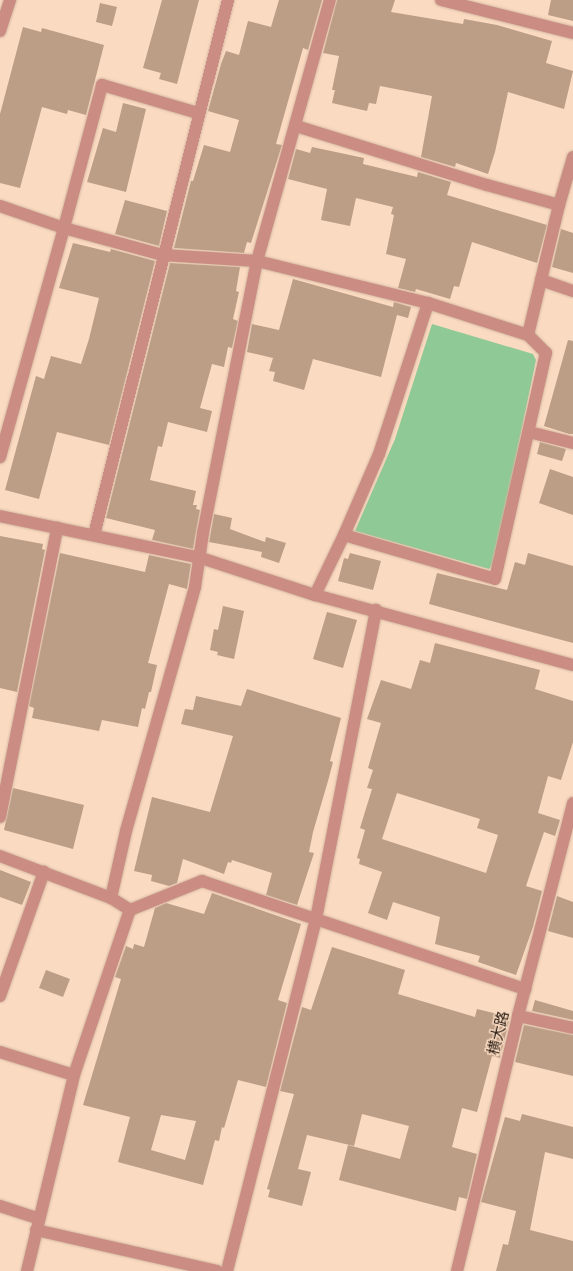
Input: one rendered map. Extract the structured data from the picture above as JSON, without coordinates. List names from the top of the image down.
{
  "streets": {
    "street": ["横大路"]
  }
}
